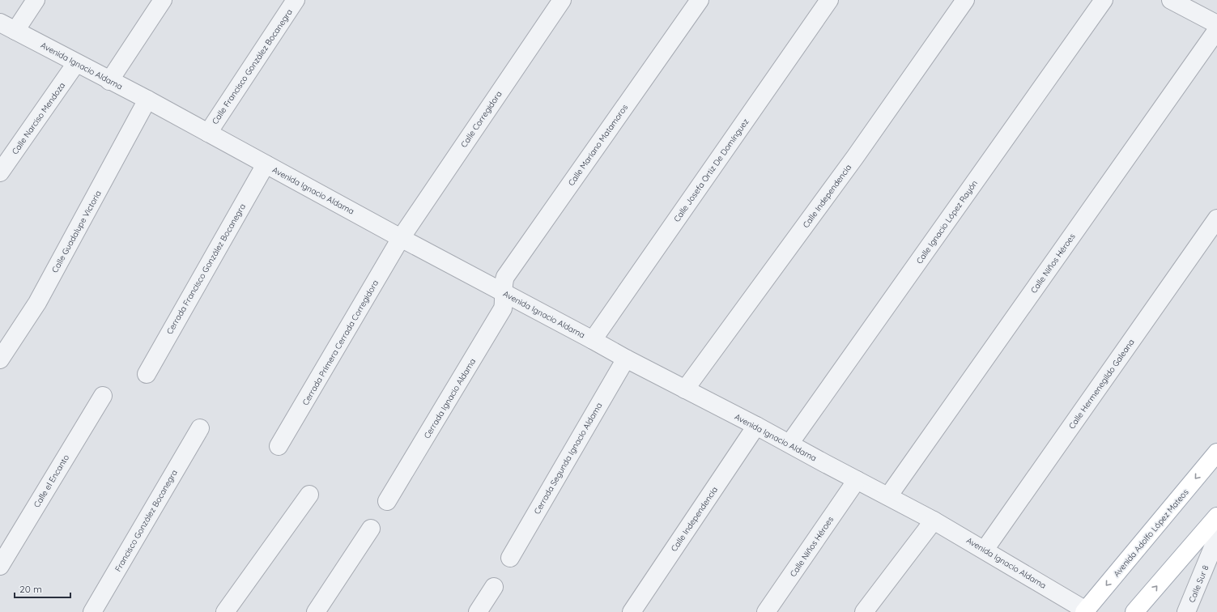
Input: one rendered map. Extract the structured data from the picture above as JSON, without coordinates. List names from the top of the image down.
{
  "streets": {
    "main road": ["Avenida Adolfo López Mateos"],
    "street": [
      "Avenida Ignacio Aldama",
      "Calle Francisco González Bocanegra",
      "Calle Narciso Mendoza",
      "Calle Corregidora",
      "Calle Mariano Matamoros",
      "Calle Josefa Ortiz De Domínguez",
      "Calle Independencia",
      "Calle Ignacio López Rayón",
      "Calle Guadalupe Victoria",
      "Calle Niños Héroes",
      "Cerrada Francisco González Bocanegra",
      "Cerrada Primera Cerrada Corregidora",
      "Calle Hermenegildo Galeana",
      "Cerrada Ignacio Aldama",
      "Cerrada Segunda Ignacio Aldama",
      "Calle el Encanto",
      "Francisco González Bocanegra",
      "Calle Sur 8"
    ]
  },
  "crossings": [
    ["Avenida Ignacio Aldama", "Calle Francisco González Bocanegra"],
    ["Avenida Ignacio Aldama", "Calle Narciso Mendoza"],
    ["Avenida Ignacio Aldama", "Calle Corregidora"],
    ["Avenida Ignacio Aldama", "Calle Mariano Matamoros"],
    ["Avenida Ignacio Aldama", "Calle Josefa Ortiz De Domínguez"],
    ["Avenida Ignacio Aldama", "Calle Independencia"],
    ["Avenida Ignacio Aldama", "Calle Ignacio López Rayón"],
    ["Avenida Ignacio Aldama", "Calle Guadalupe Victoria"],
    ["Avenida Ignacio Aldama", "Calle Niños Héroes"],
    ["Avenida Ignacio Aldama", "Cerrada Francisco González Bocanegra"],
    ["Avenida Ignacio Aldama", "Cerrada Primera Cerrada Corregidora"],
    ["Avenida Ignacio Aldama", "Calle Hermenegildo Galeana"],
    ["Avenida Ignacio Aldama", "Cerrada Ignacio Aldama"],
    ["Avenida Ignacio Aldama", "Cerrada Segunda Ignacio Aldama"],
    ["Avenida Ignacio Aldama", "Avenida Adolfo López Mateos"],
    ["Calle Corregidora", "Cerrada Primera Cerrada Corregidora"],
    ["Calle Mariano Matamoros", "Cerrada Ignacio Aldama"]
  ],
  "scale_bar": "20 m"
}
